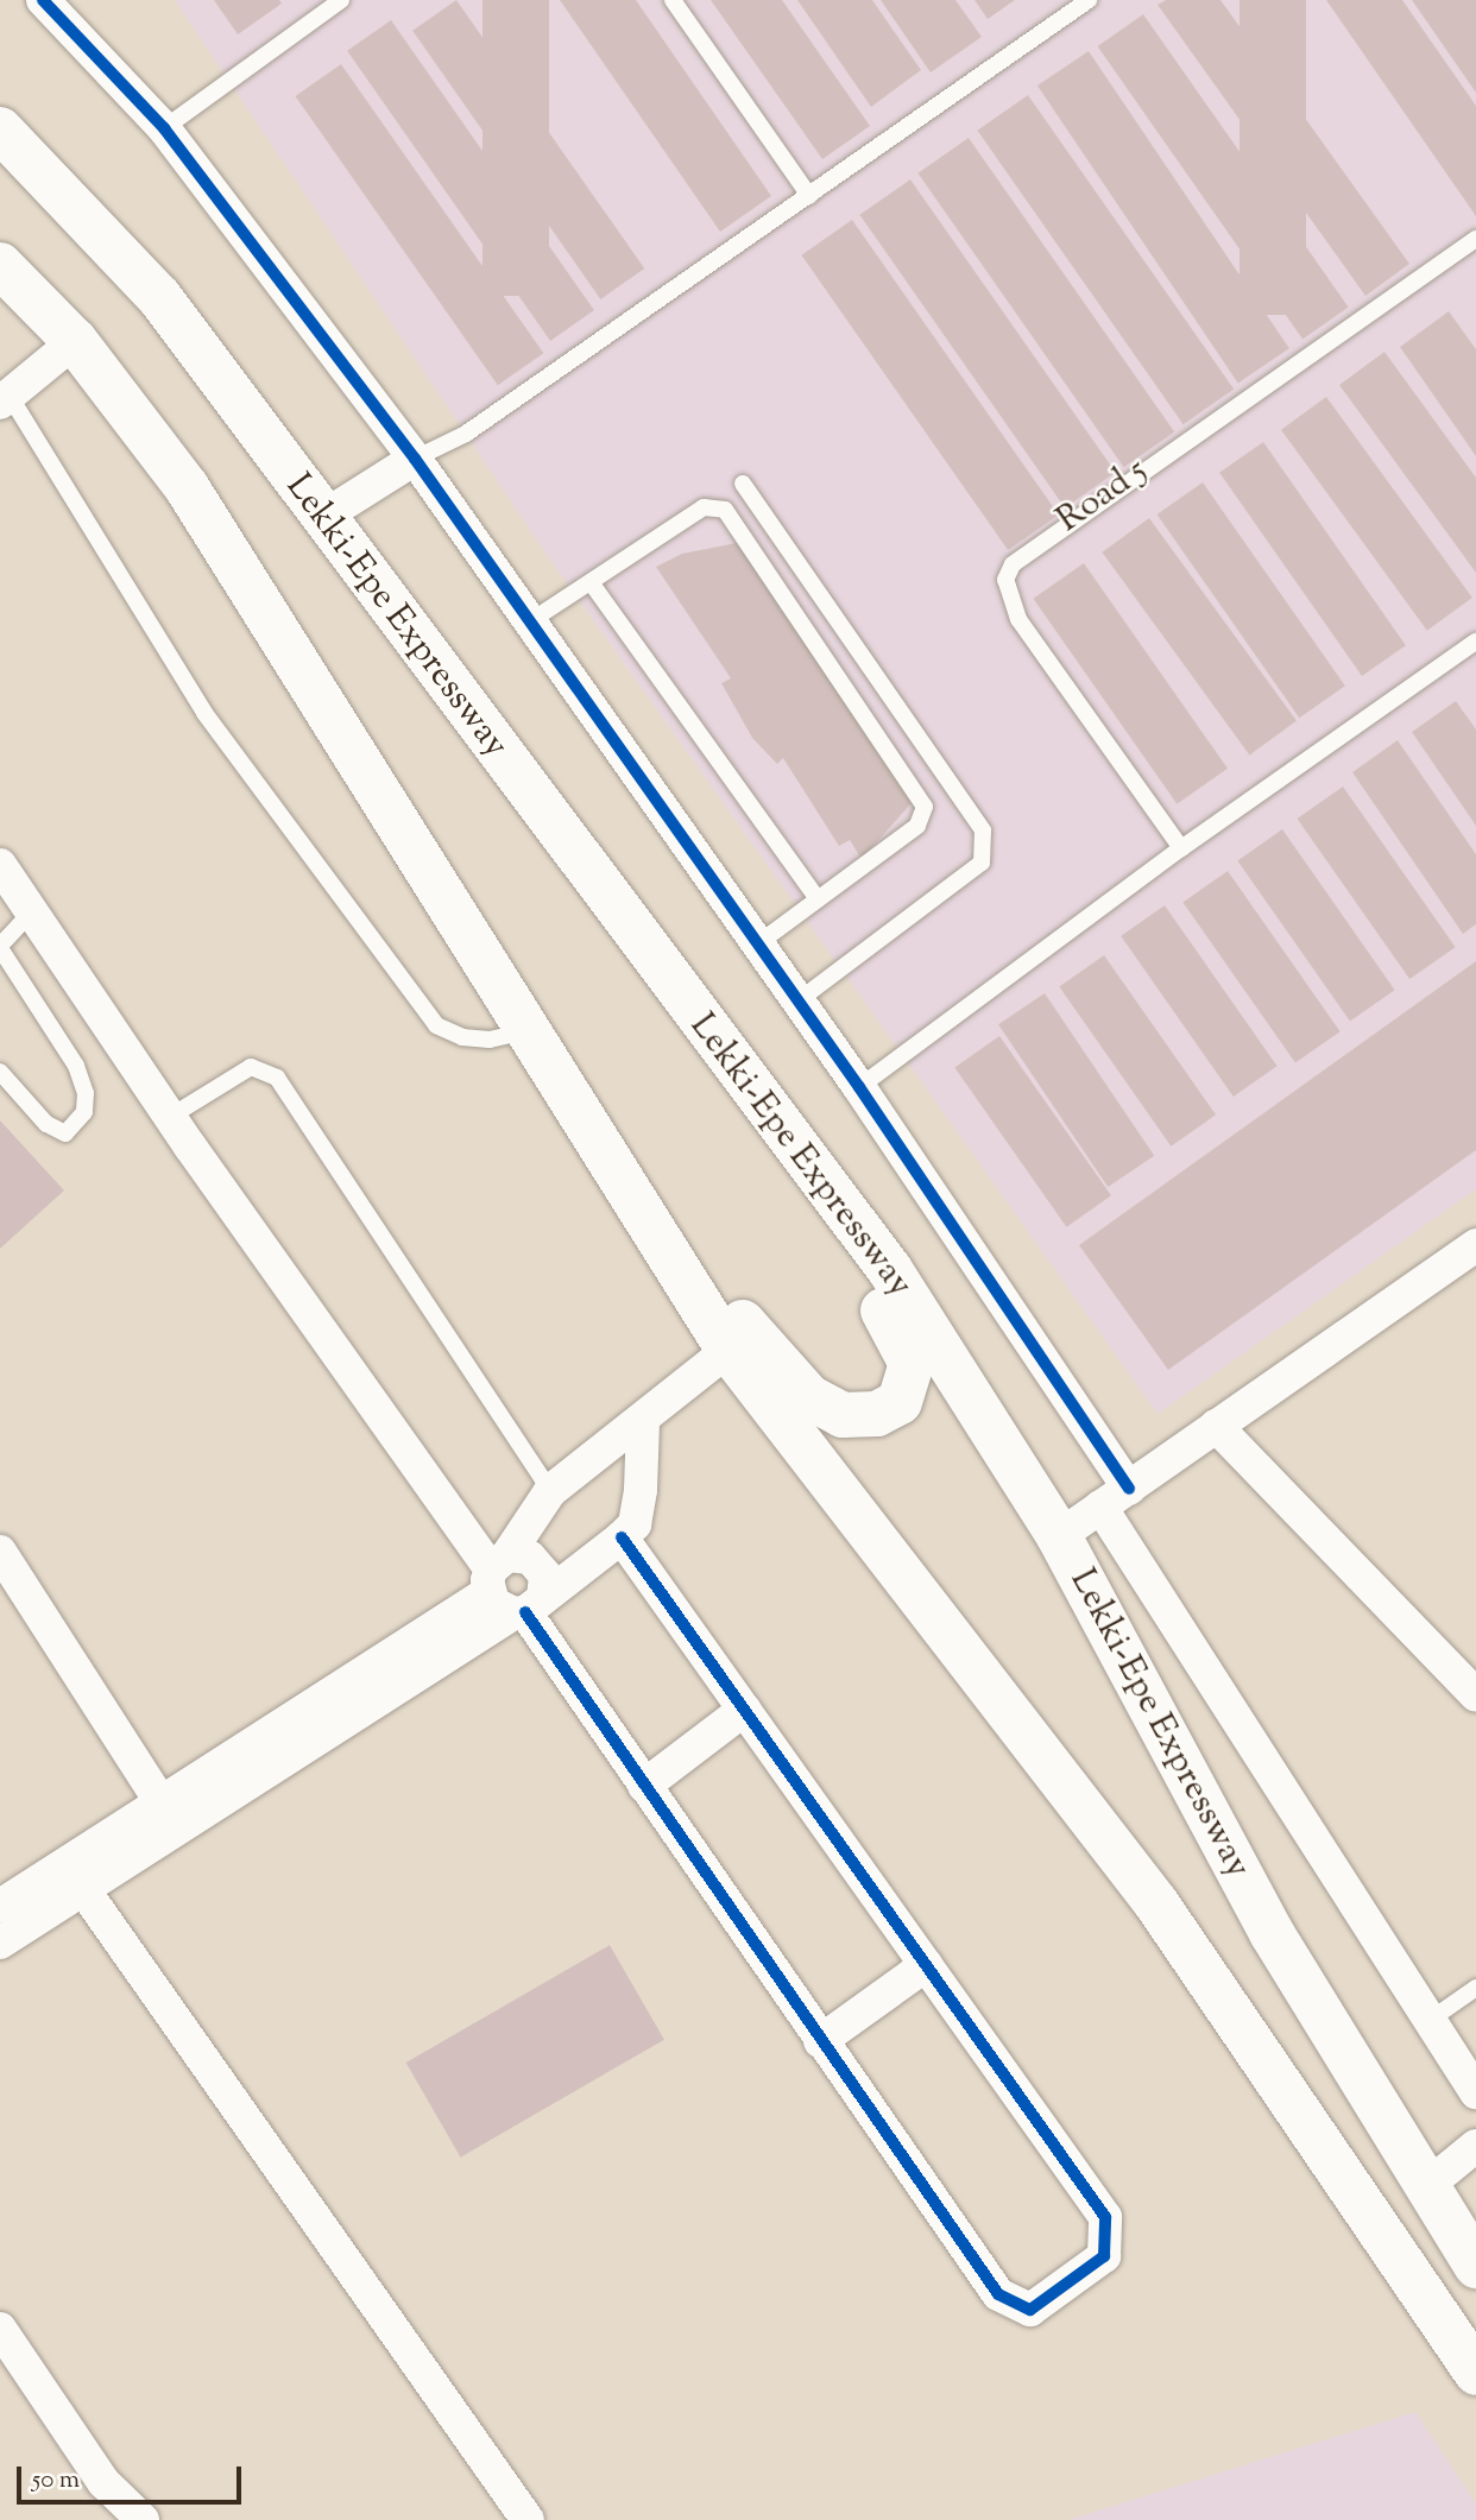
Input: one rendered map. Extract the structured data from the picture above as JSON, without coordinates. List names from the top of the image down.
{
  "streets": {
    "highway": ["Lekki-Epe Expressway"],
    "lane": ["Road 5"]
  },
  "scale_bar": "50 m"
}
